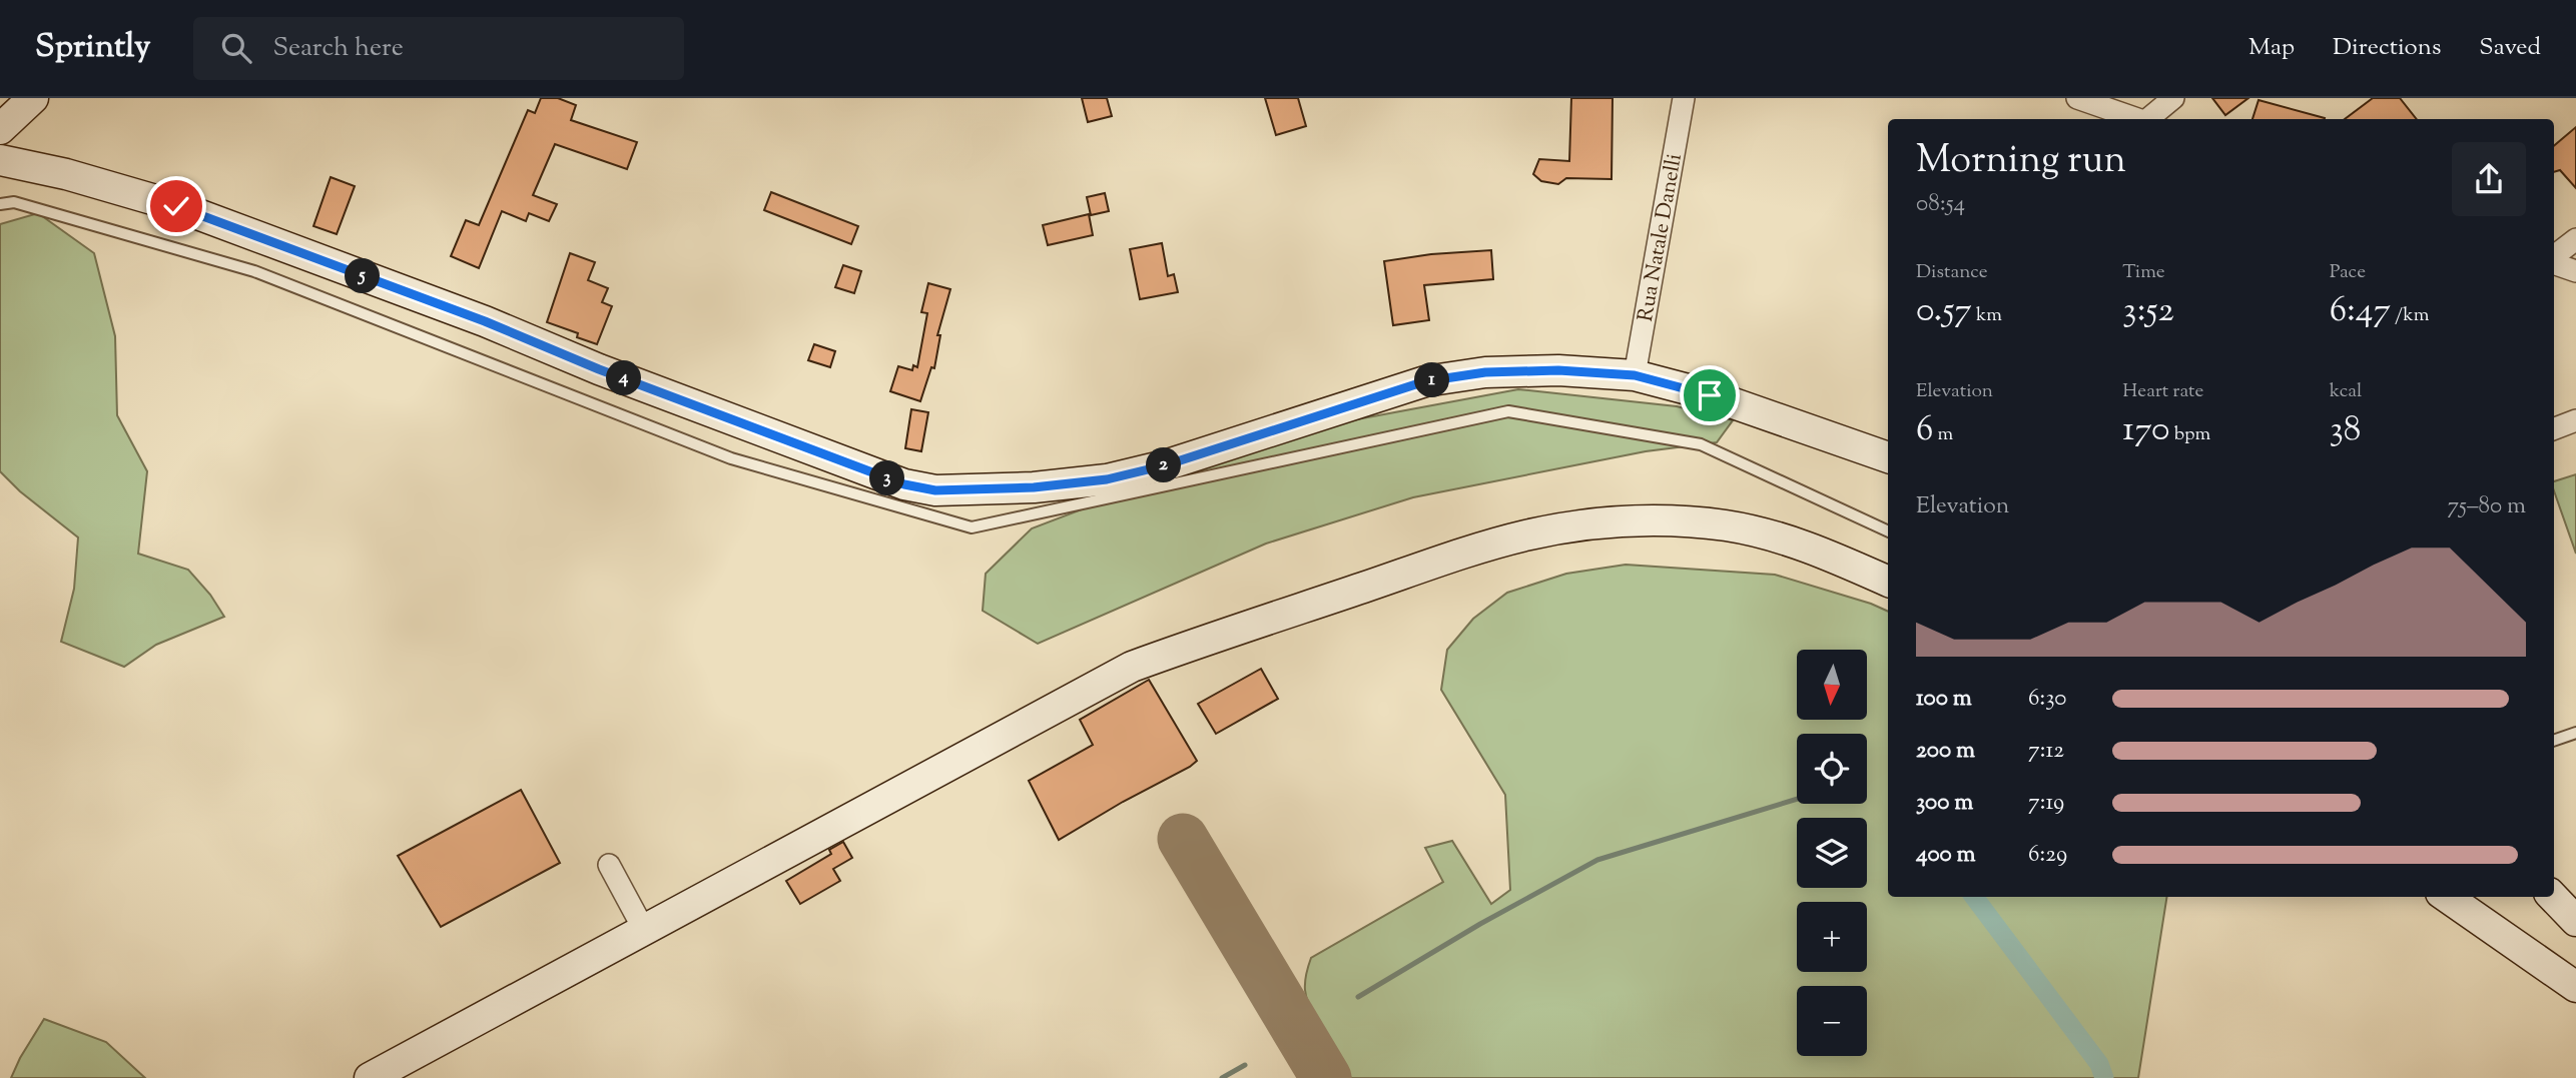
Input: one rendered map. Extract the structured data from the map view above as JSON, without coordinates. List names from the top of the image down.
{
  "streets": {
    "street": ["Rua Natale Danelli"]
  },
  "north": "bottom",
  "page": {
    "header": "Sprintly",
    "search": "Search here",
    "nav": ["Map", "Directions", "Saved"],
    "heading": ["Morning run", "08:54"],
    "stats": [
      ["Distance", "0.57 km"],
      ["Time", "3:52"],
      ["Pace", "6:47 /km"],
      ["Elevation", "6 m"],
      ["Heart rate", "170 bpm"],
      ["kcal", "38"]
    ],
    "pins": [
      "5",
      "4",
      "1",
      "2",
      "3"
    ],
    "chart": ["Elevation", "75–80 m"],
    "map_buttons": ["+", "−"],
    "list": [
      {
        "name": "100 m",
        "note": "6:30"
      },
      {
        "name": "200 m",
        "note": "7:12"
      },
      {
        "name": "300 m",
        "note": "7:19"
      },
      {
        "name": "400 m",
        "note": "6:29"
      }
    ]
  }
}
